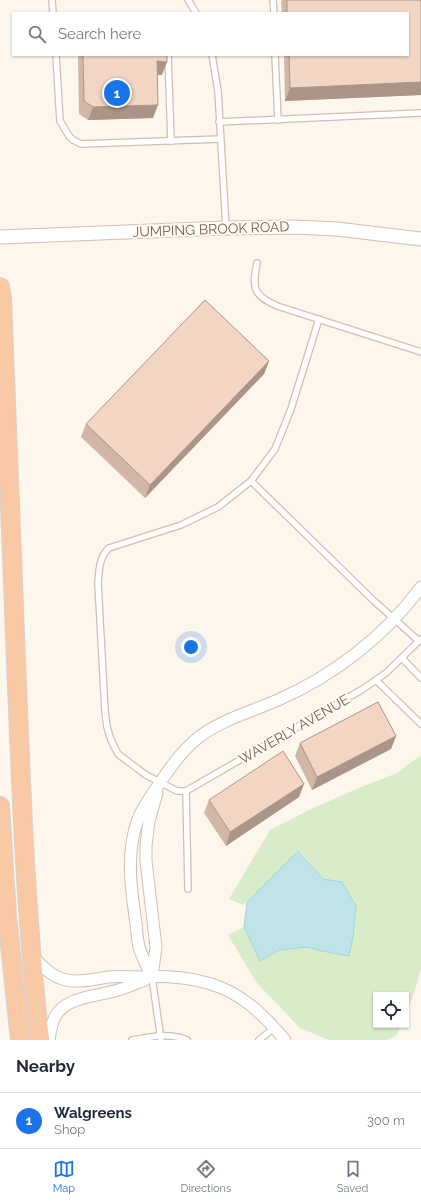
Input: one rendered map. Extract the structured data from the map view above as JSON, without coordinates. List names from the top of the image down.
{
  "streets": {
    "street": ["JUMPING BROOK ROAD"],
    "lane": ["WAVERLY AVENUE"]
  },
  "page": {
    "search": "Search here",
    "pins": "1",
    "heading": "Nearby",
    "list": [
      {
        "mark": "1",
        "name": "Walgreens",
        "note": "Shop",
        "value": "300 m"
      }
    ],
    "nav": ["Map", "Directions", "Saved"]
  }
}
